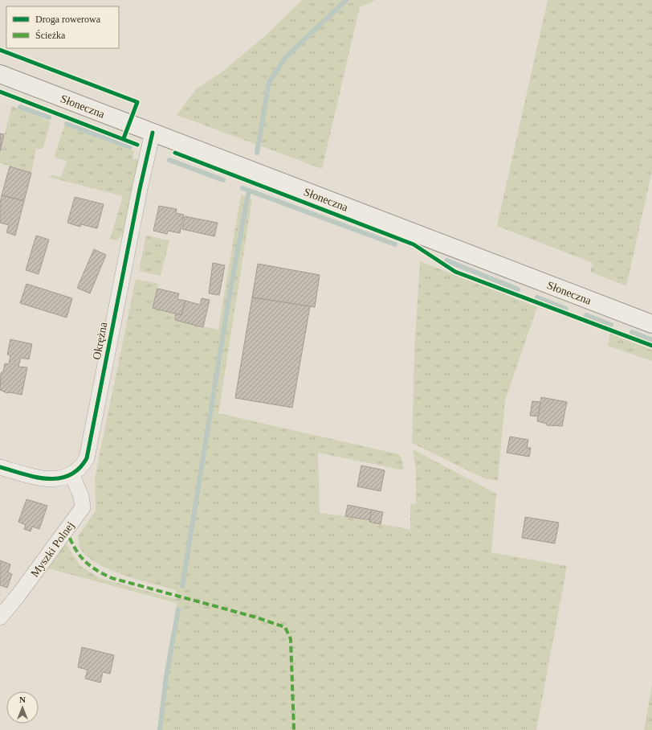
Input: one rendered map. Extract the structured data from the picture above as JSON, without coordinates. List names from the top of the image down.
{
  "streets": {
    "main road": ["Słoneczna"],
    "street": ["Okrężna", "Myszki Polnej"]
  },
  "crossings": [
    ["Słoneczna", "Okrężna"],
    ["Okrężna", "Myszki Polnej"]
  ],
  "legend": ["Droga rowerowa", "Ścieżka"],
  "north": "top"
}
